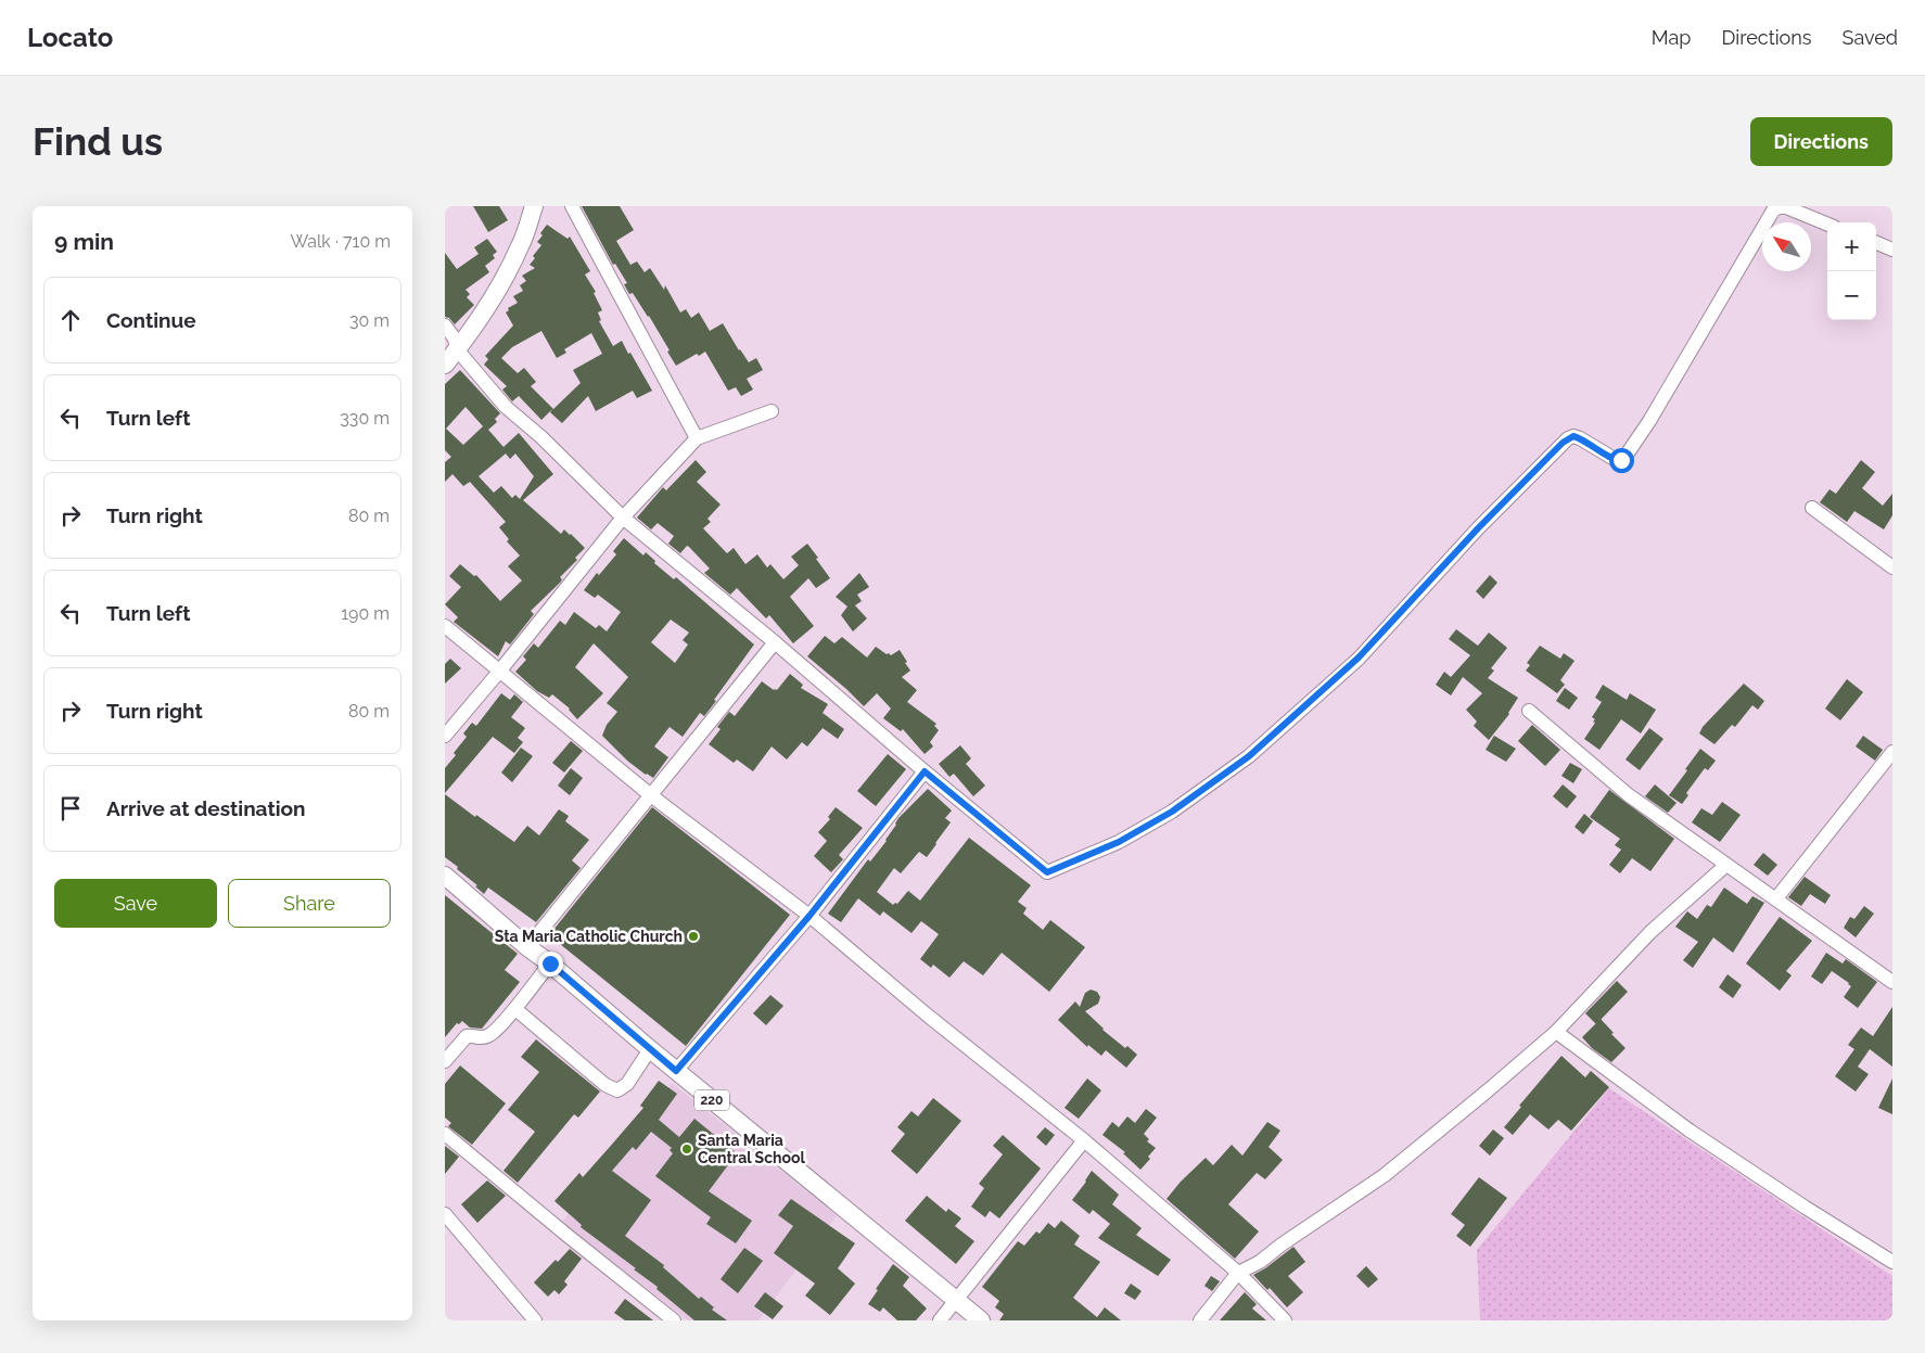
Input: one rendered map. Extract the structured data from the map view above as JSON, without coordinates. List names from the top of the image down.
{
  "streets": {
    "main road": ["220"]
  },
  "places": ["Sta Maria Catholic Church", "Santa Maria Central School"],
  "north": "top left",
  "page": {
    "header": "Locato",
    "nav": ["Map", "Directions", "Saved"],
    "buttons": [
      "Directions",
      ["Save", "Share"]
    ],
    "title": "Find us",
    "heading": ["9 min", "Walk · 710 m"],
    "map_buttons": ["+", "−"],
    "list": [
      ["Continue", "30 m"],
      ["Turn left", "330 m"],
      ["Turn right", "80 m"],
      ["Turn left", "190 m"],
      ["Turn right", "80 m"],
      "Arrive at destination"
    ]
  }
}
